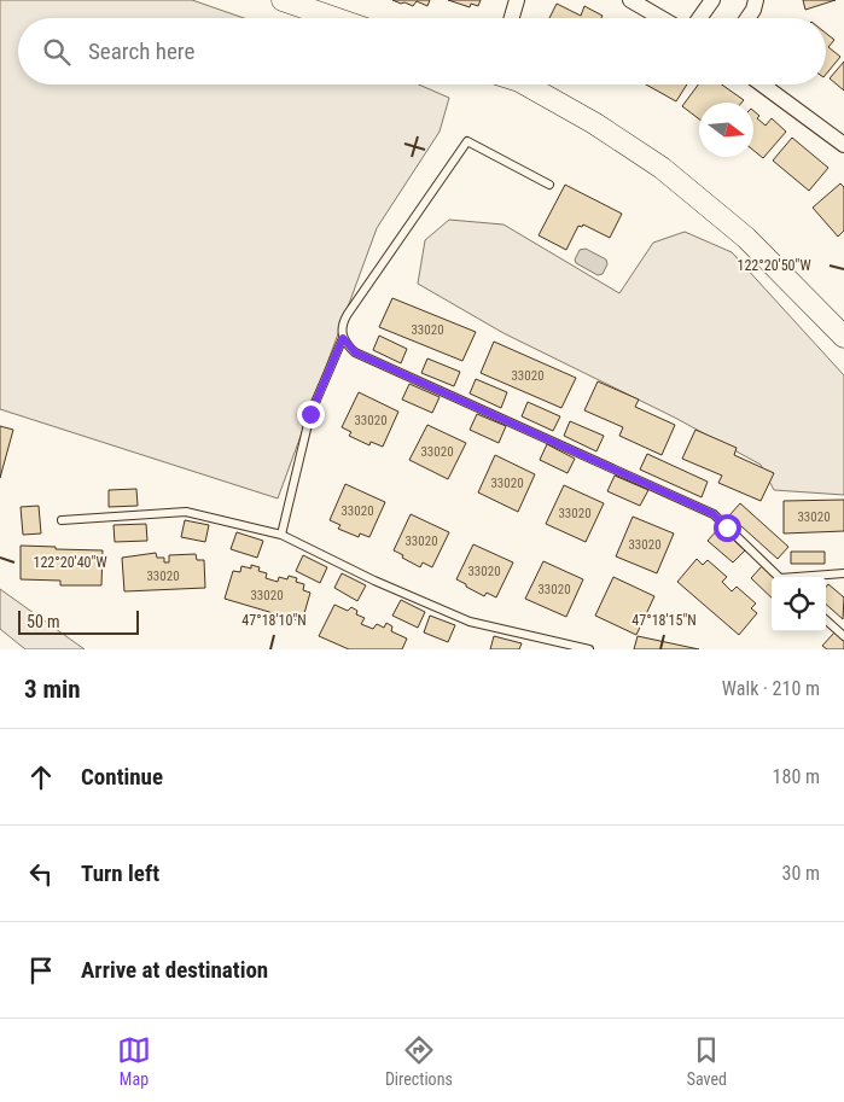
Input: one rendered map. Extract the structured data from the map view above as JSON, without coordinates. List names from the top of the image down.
{
  "house_numbers": [
    "33020",
    "33020",
    "33020",
    "33020",
    "33020",
    "33020",
    "33020",
    "33020",
    "33020",
    "33020",
    "33020",
    "33020",
    "33020",
    "33020"
  ],
  "scale_bar": "50 m",
  "north": "right",
  "page": {
    "search": "Search here",
    "scale": "50 m",
    "heading": ["3 min", "Walk · 210 m"],
    "list": [
      ["Continue", "180 m"],
      ["Turn left", "30 m"],
      "Arrive at destination"
    ],
    "nav": ["Map", "Directions", "Saved"]
  },
  "coordinates": [
    "122°20'50\"W",
    "122°20'40\"W",
    "47°18'10\"N",
    "47°18'15\"N"
  ]
}
